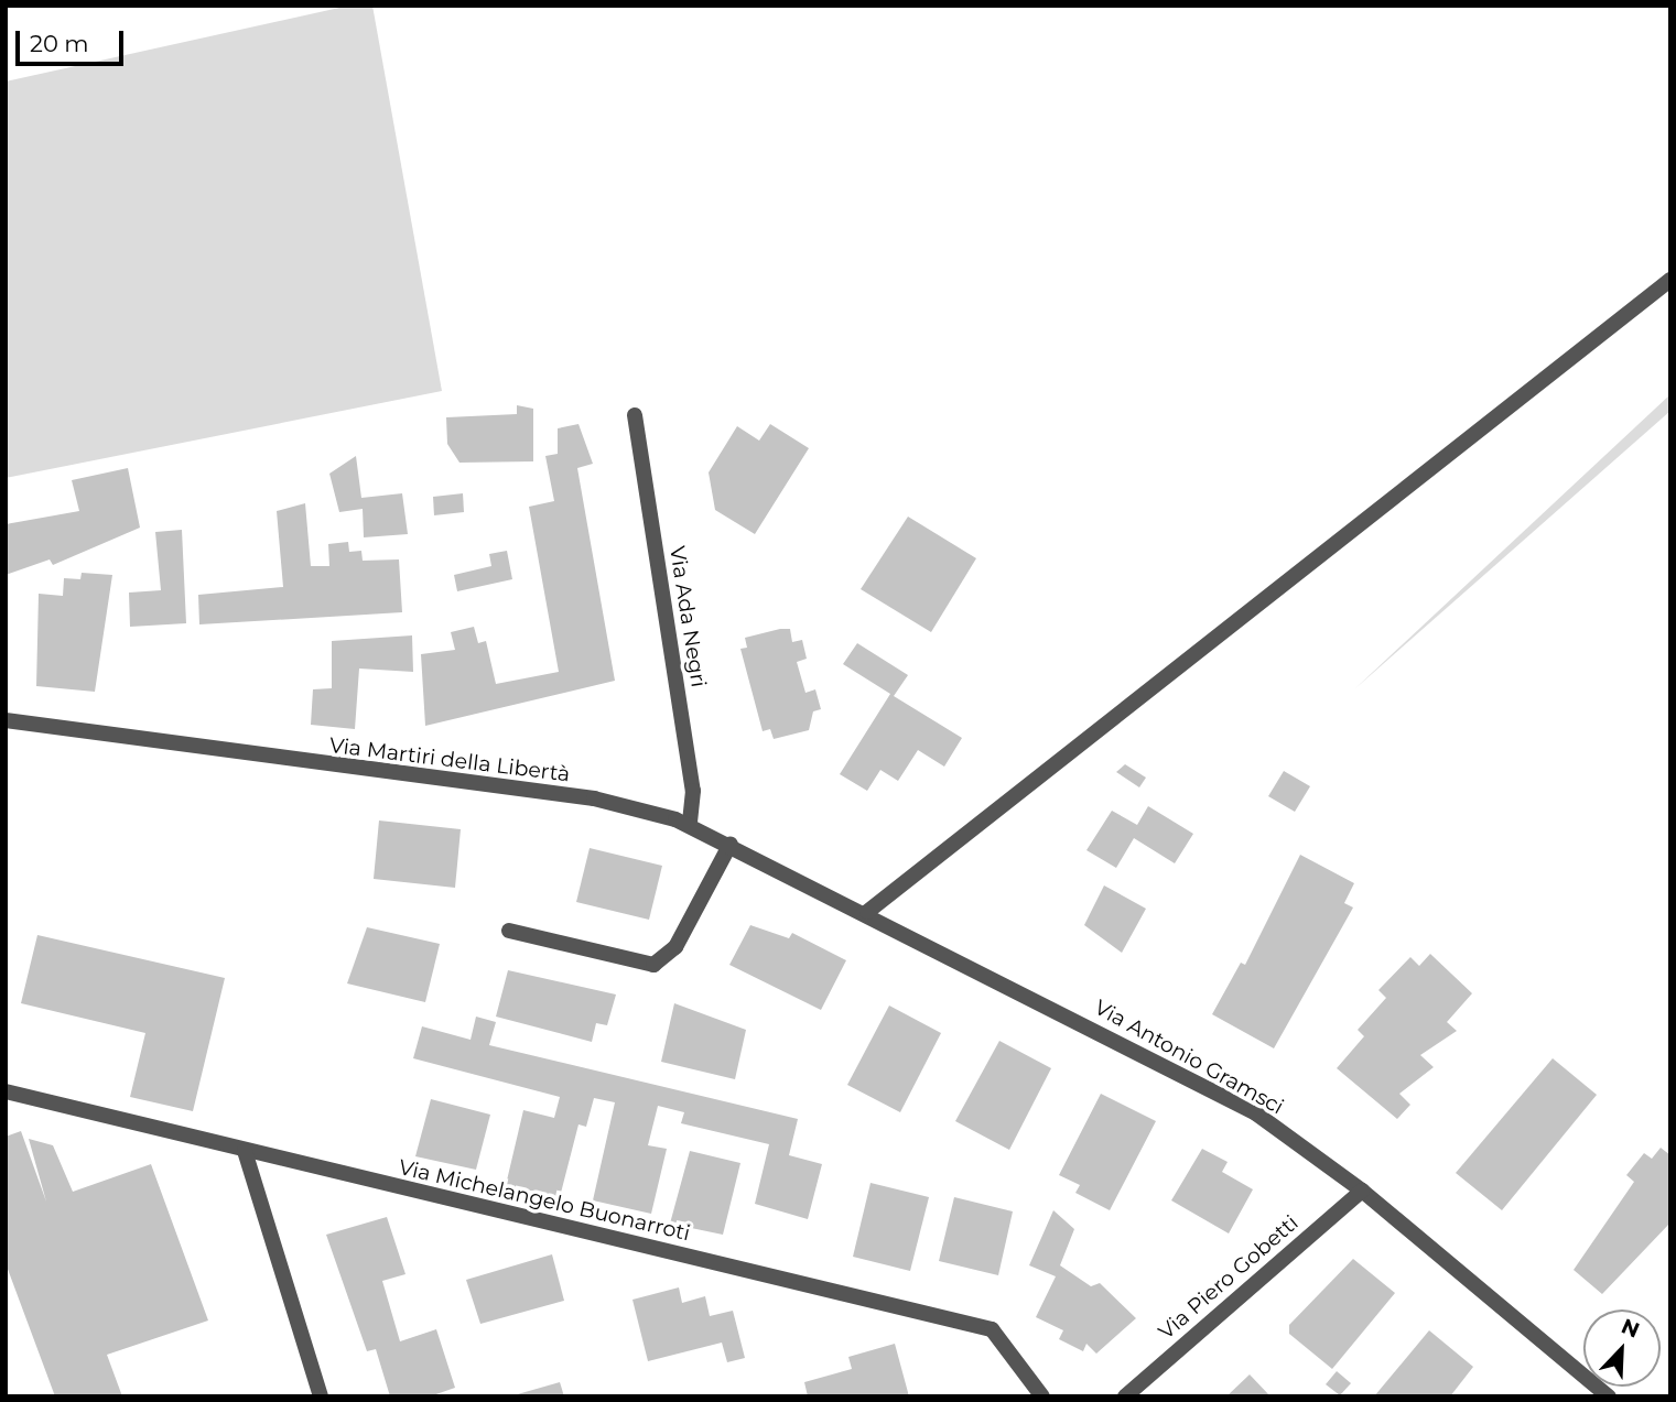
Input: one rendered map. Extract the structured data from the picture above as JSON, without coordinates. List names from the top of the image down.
{
  "streets": {
    "street": [
      "Via Ada Negri",
      "Via Martiri della Libertà",
      "Via Antonio Gramsci",
      "Via Michelangelo Buonarroti",
      "Via Piero Gobetti"
    ]
  },
  "crossings": [
    ["Via Ada Negri", "Via Martiri della Libertà"],
    ["Via Martiri della Libertà", "Via Antonio Gramsci"],
    ["Via Antonio Gramsci", "Via Piero Gobetti"]
  ],
  "scale_bar": "20 m",
  "north": "top right"
}
